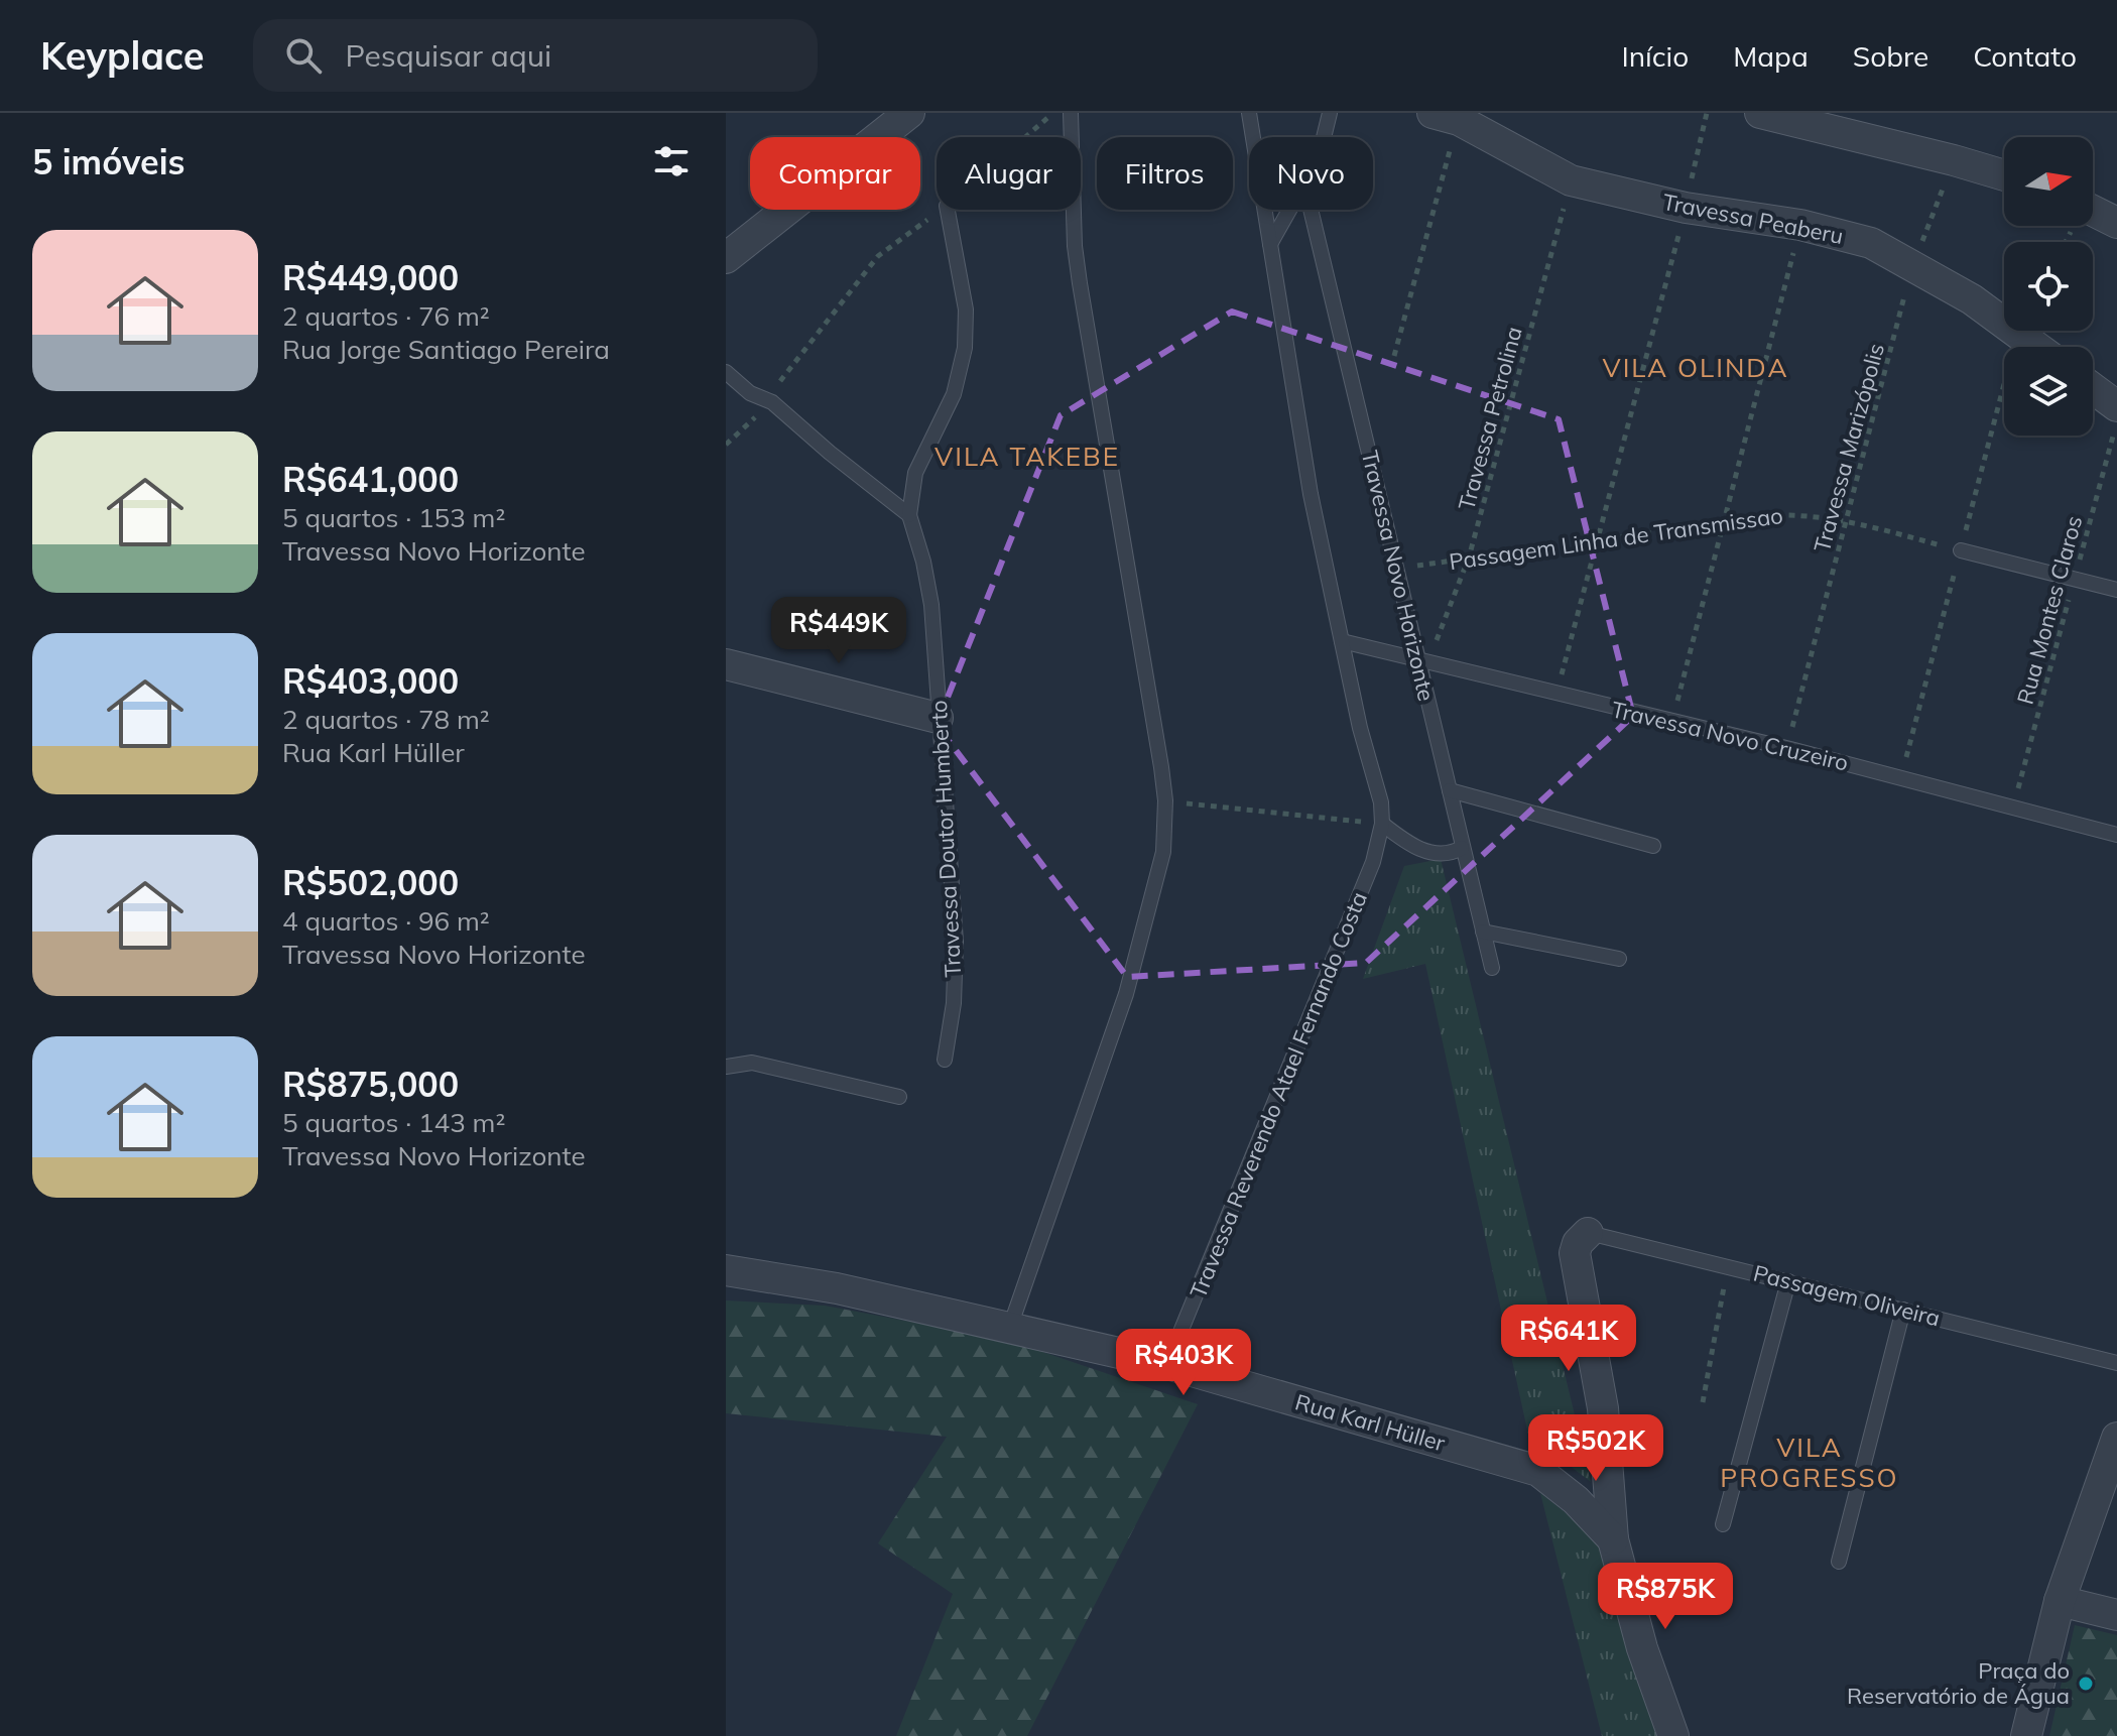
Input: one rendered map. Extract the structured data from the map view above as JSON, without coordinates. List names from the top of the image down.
{
  "streets": {
    "street": ["Travessa Peaberu", "Rua Karl Hüller"],
    "lane": [
      "Travessa Novo Horizonte",
      "Travessa Novo Cruzeiro",
      "Travessa Doutor Humberto",
      "Travessa Reverendo Atael Fernando Costa",
      "Passagem Oliveira"
    ],
    "path": [
      "Travessa Petrolina",
      "Travessa Marizópolis",
      "Passagem Linha de Transmissao",
      "Rua Montes Claros"
    ]
  },
  "crossings": [
    ["Travessa Peaberu", "Travessa Petrolina"],
    ["Travessa Peaberu", "Travessa Marizópolis"],
    ["Travessa Petrolina", "Passagem Linha de Transmissao"],
    ["Travessa Petrolina", "Travessa Novo Horizonte"],
    ["Travessa Petrolina", "Travessa Novo Cruzeiro"],
    ["Travessa Marizópolis", "Passagem Linha de Transmissao"],
    ["Travessa Marizópolis", "Travessa Novo Cruzeiro"],
    ["Passagem Linha de Transmissao", "Travessa Novo Horizonte"],
    ["Travessa Novo Horizonte", "Travessa Novo Cruzeiro"],
    ["Rua Montes Claros", "Travessa Novo Cruzeiro"],
    ["Travessa Novo Cruzeiro", "Travessa Reverendo Atael Fernando Costa"],
    ["Travessa Reverendo Atael Fernando Costa", "Rua Karl Hüller"]
  ],
  "districts": ["VILA OLINDA", "VILA TAKEBE", "VILA PROGRESSO"],
  "places": ["Praça do Reservatório de Água"],
  "north": "right",
  "page": {
    "header": "Keyplace",
    "search": "Pesquisar aqui",
    "nav": [
      "Início",
      "Mapa",
      "Sobre",
      "Contato"
    ],
    "heading": "5 imóveis",
    "chip": [
      "Comprar",
      "Alugar",
      "Filtros",
      "Novo"
    ],
    "list": [
      {
        "name": "R$449,000",
        "note": "2 quartos · 76 m² · Rua Jorge Santiago Pereira"
      },
      {
        "name": "R$641,000",
        "note": "5 quartos · 153 m² · Travessa Novo Horizonte"
      },
      {
        "name": "R$403,000",
        "note": "2 quartos · 78 m² · Rua Karl Hüller"
      },
      {
        "name": "R$502,000",
        "note": "4 quartos · 96 m² · Travessa Novo Horizonte"
      },
      {
        "name": "R$875,000",
        "note": "5 quartos · 143 m² · Travessa Novo Horizonte"
      }
    ],
    "price": [
      "R$449K",
      "R$641K",
      "R$403K",
      "R$502K",
      "R$875K"
    ]
  }
}
